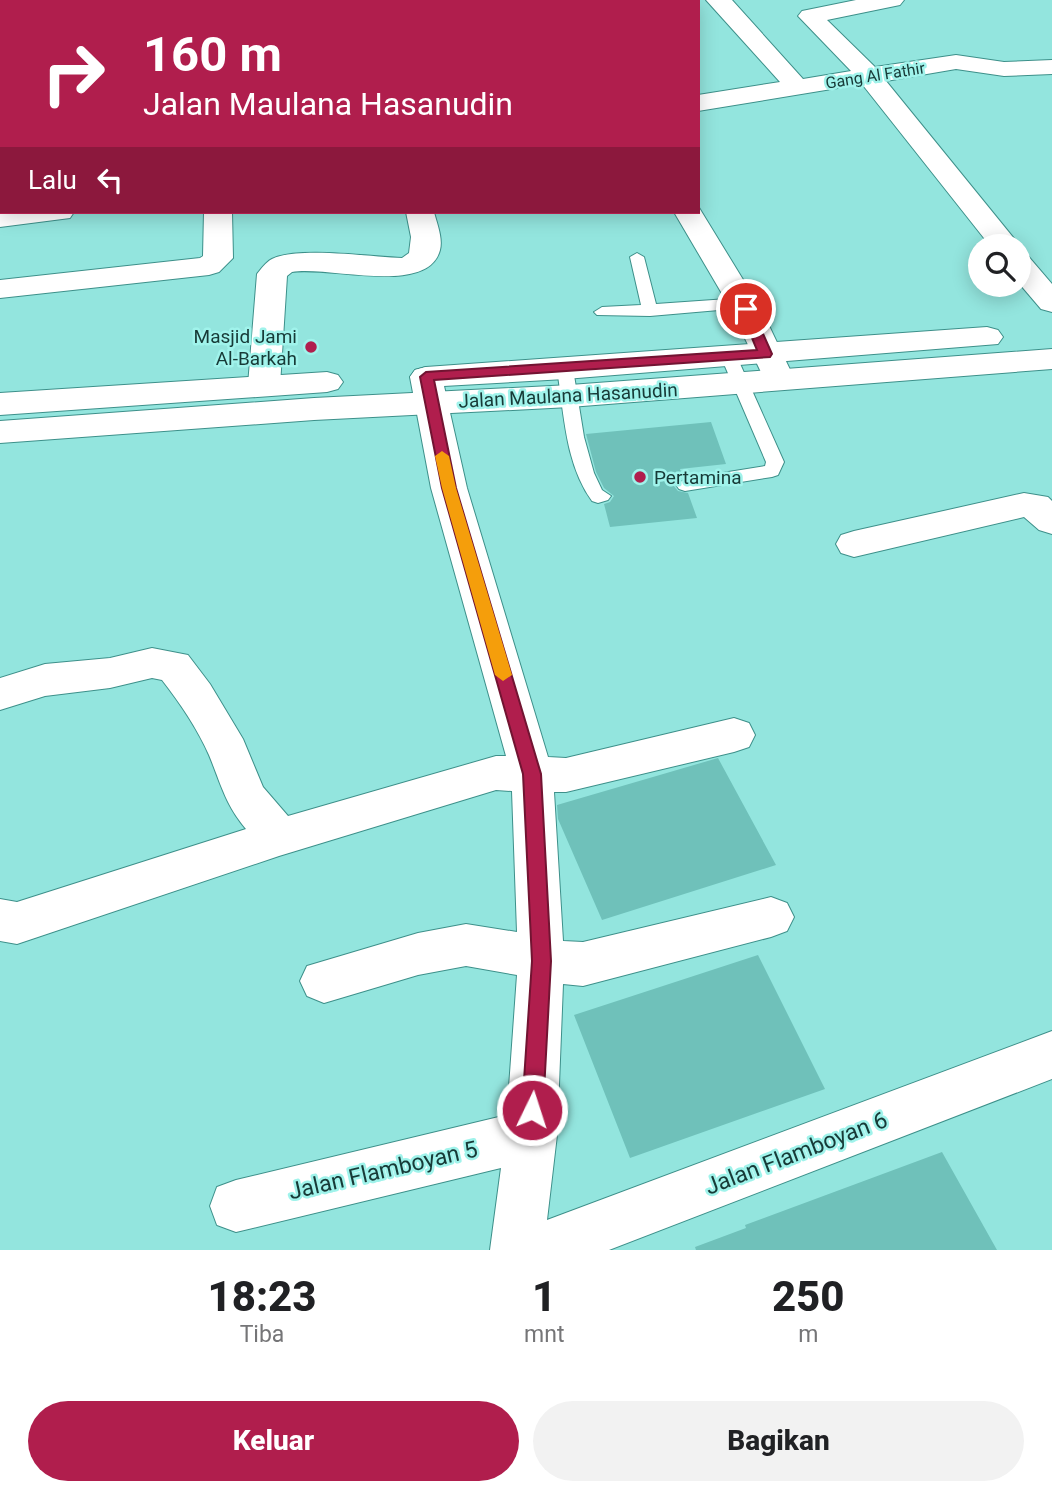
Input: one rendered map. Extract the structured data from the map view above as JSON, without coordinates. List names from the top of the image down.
{
  "streets": {
    "street": [
      "Gang Al Fathir",
      "Jalan Maulana Hasanudin",
      "Jalan Flamboyan 6",
      "Jalan Flamboyan 5"
    ]
  },
  "places": ["Masjid Jami Al-Barkah", "Pertamina"],
  "page": {
    "turn": ["160 m", "Jalan Maulana Hasanudin"],
    "then": "Lalu",
    "eta": [
      "18:23",
      "Tiba",
      "1",
      "mnt",
      "250",
      "m"
    ],
    "buttons": ["Keluar", "Bagikan"]
  }
}
